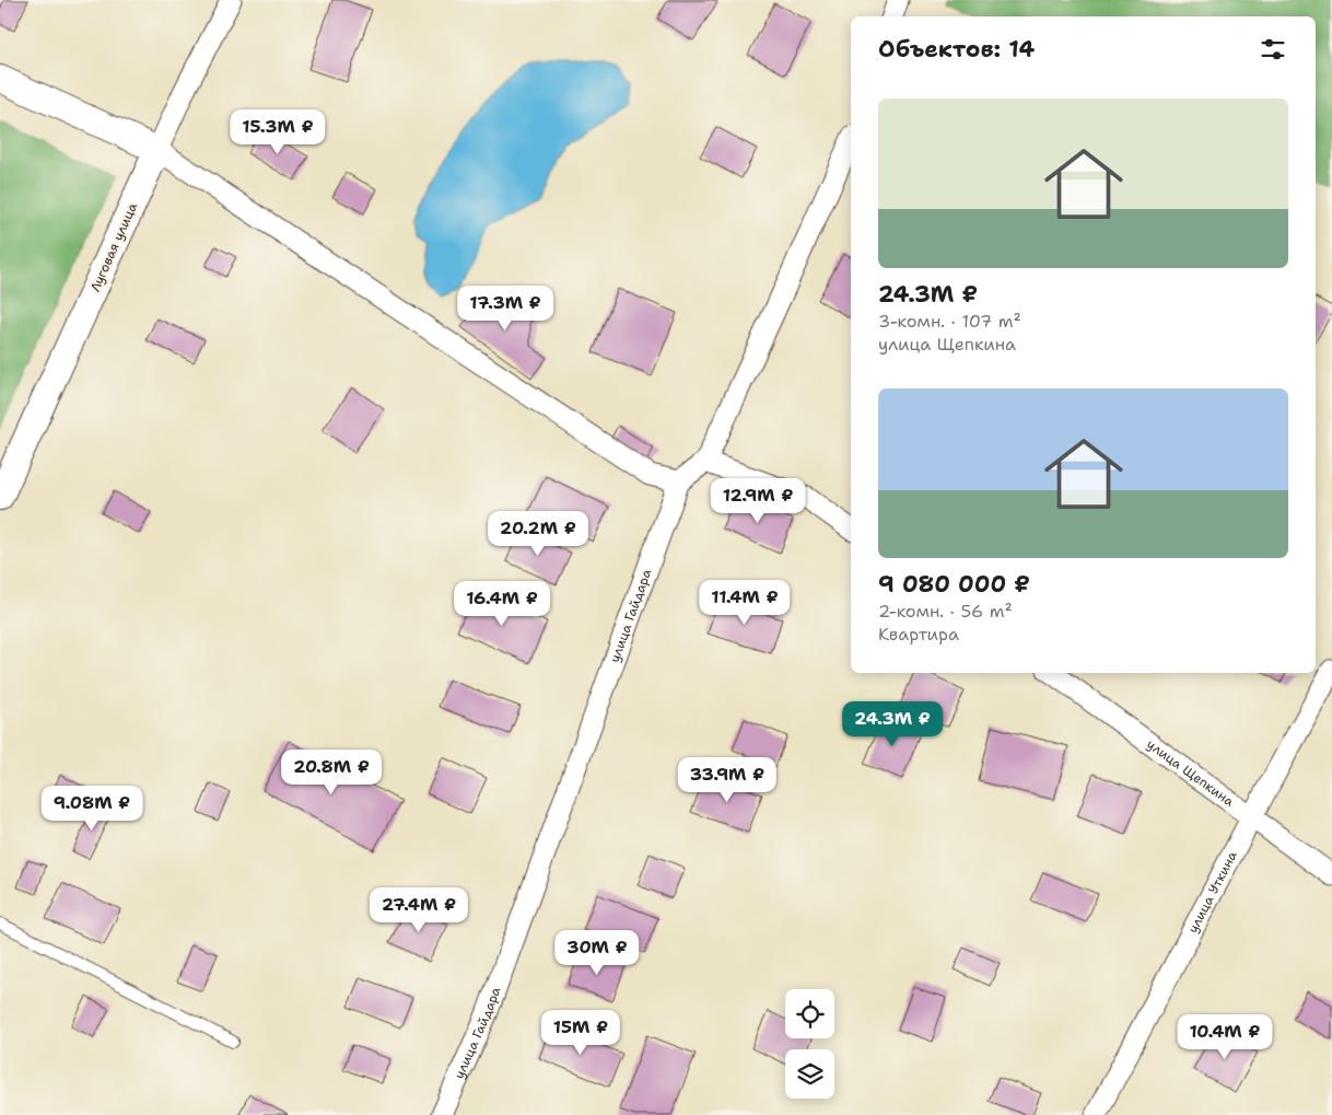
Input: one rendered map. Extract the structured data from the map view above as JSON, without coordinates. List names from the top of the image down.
{
  "streets": {
    "street": [
      "Луговая улица",
      "улица Гайдара",
      "улица Щепкина",
      "улица Уткина"
    ]
  },
  "crossings": [
    ["улица Щепкина", "улица Уткина"]
  ],
  "page": {
    "heading": "Объектов: 14",
    "list": [
      {
        "name": "24.3M ₽",
        "note": "3-комн. · 107 m² · улица Щепкина"
      },
      {
        "name": "9 080 000 ₽",
        "note": "2-комн. · 56 m² · Квартира"
      }
    ],
    "price": [
      "15.3M ₽",
      "17.3M ₽",
      "12.9M ₽",
      "20.2M ₽",
      "11.4M ₽",
      "16.4M ₽",
      "24.3M ₽",
      "20.8M ₽",
      "33.9M ₽",
      "9.08M ₽",
      "27.4M ₽",
      "30M ₽",
      "15M ₽",
      "10.4M ₽"
    ]
  }
}
